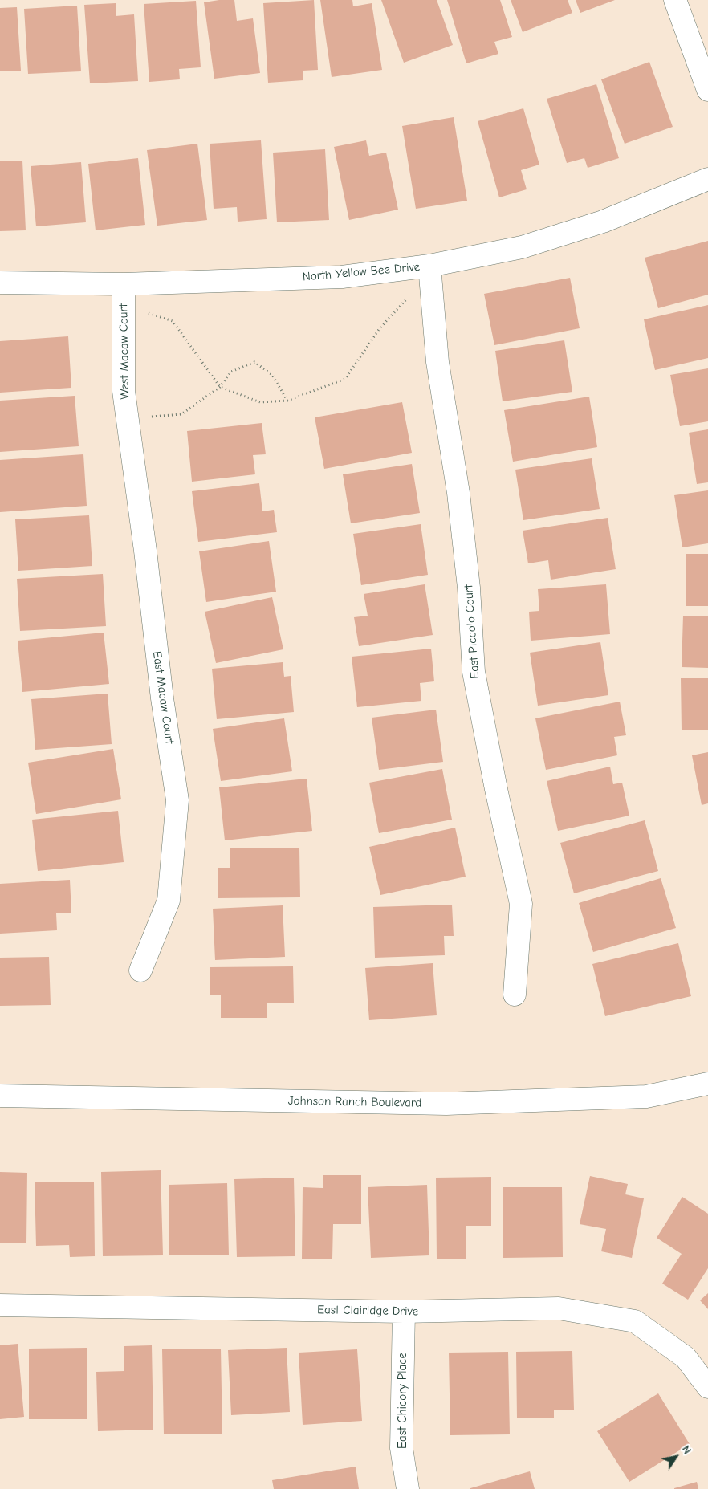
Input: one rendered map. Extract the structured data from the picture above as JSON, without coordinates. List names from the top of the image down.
{
  "streets": {
    "street": [
      "North Yellow Bee Drive",
      "West Macaw Court",
      "East Piccolo Court",
      "East Macaw Court",
      "Johnson Ranch Boulevard",
      "East Clairidge Drive",
      "East Chicory Place"
    ]
  },
  "crossings": [
    ["North Yellow Bee Drive", "West Macaw Court"],
    ["North Yellow Bee Drive", "East Piccolo Court"],
    ["West Macaw Court", "East Macaw Court"],
    ["East Clairidge Drive", "East Chicory Place"]
  ],
  "north": "top right"
}
